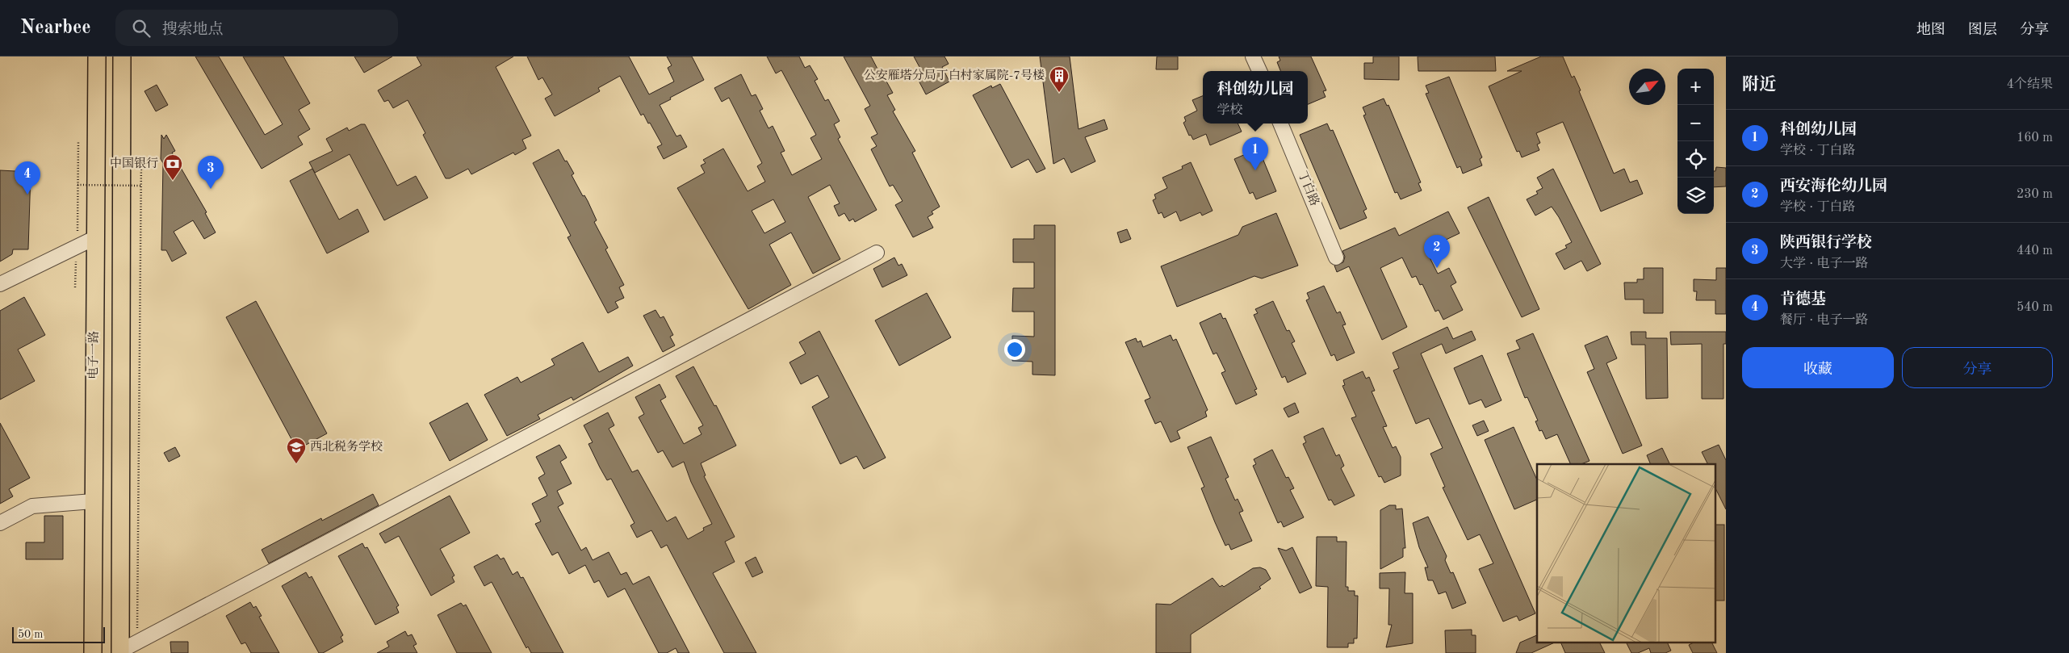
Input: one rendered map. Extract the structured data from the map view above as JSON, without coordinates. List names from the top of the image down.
{
  "streets": {
    "main road": ["电子一路"],
    "street": ["丁白路"]
  },
  "places": {
    "building": ["公安雁塔分局丁白村家属院-7号楼"],
    "bank": ["中国银行"],
    "school or university": ["西北税务学校"]
  },
  "scale_bar": "50 m",
  "north": "top right",
  "page": {
    "header": "Nearbee",
    "search": "搜索地点",
    "nav": ["地图", "图层", "分享"],
    "heading": ["附近", "4个结果"],
    "map_buttons": ["+", "−"],
    "popup": ["科创幼儿园", "学校"],
    "list": [
      {
        "mark": "1",
        "name": "科创幼儿园",
        "note": "学校 · 丁白路",
        "value": "160 m"
      },
      {
        "mark": "2",
        "name": "西安海伦幼儿园",
        "note": "学校 · 丁白路",
        "value": "230 m"
      },
      {
        "mark": "3",
        "name": "陕西银行学校",
        "note": "大学 · 电子一路",
        "value": "440 m"
      },
      {
        "mark": "4",
        "name": "肯德基",
        "note": "餐厅 · 电子一路",
        "value": "540 m"
      }
    ],
    "pins": [
      "1",
      "3",
      "4",
      "2"
    ],
    "buttons": ["收藏", "分享"],
    "scale": "50 m"
  }
}
